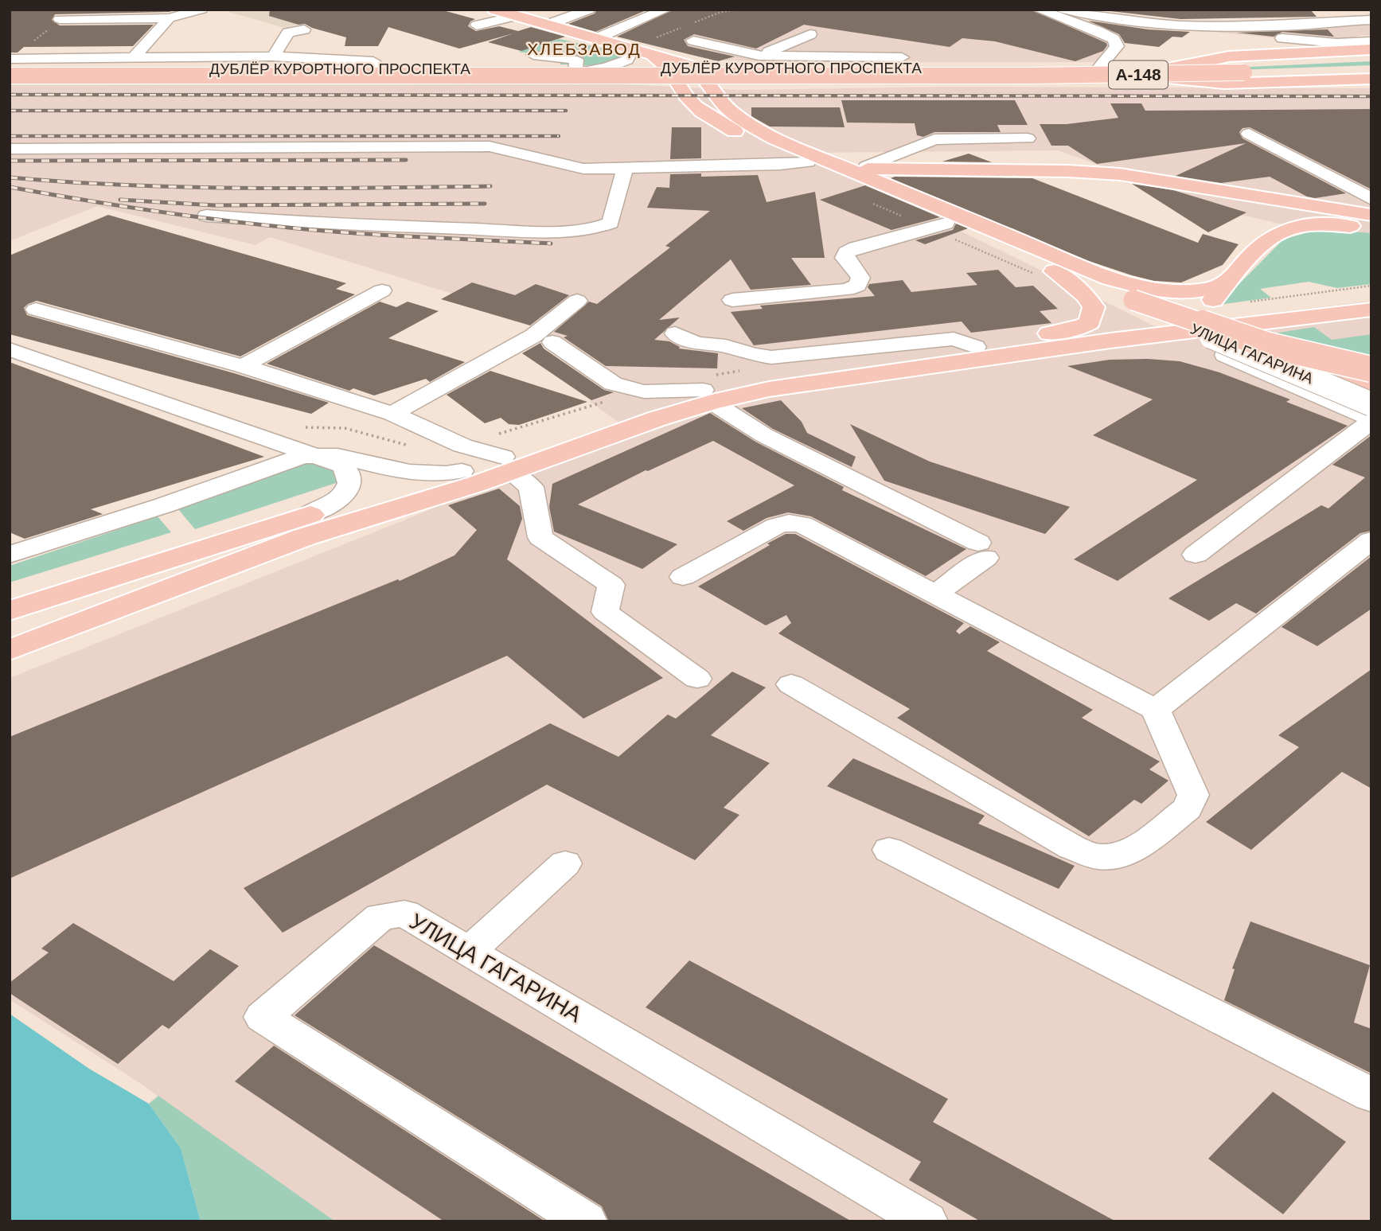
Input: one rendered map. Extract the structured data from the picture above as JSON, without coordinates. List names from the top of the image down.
{
  "streets": {
    "main road": ["ДУБЛЁР КУРОРТНОГО ПРОСПЕКТА", "А-148"],
    "street": ["УЛИЦА ГАГАРИНА"]
  },
  "districts": ["ХЛЕБЗАВОД"]
}
